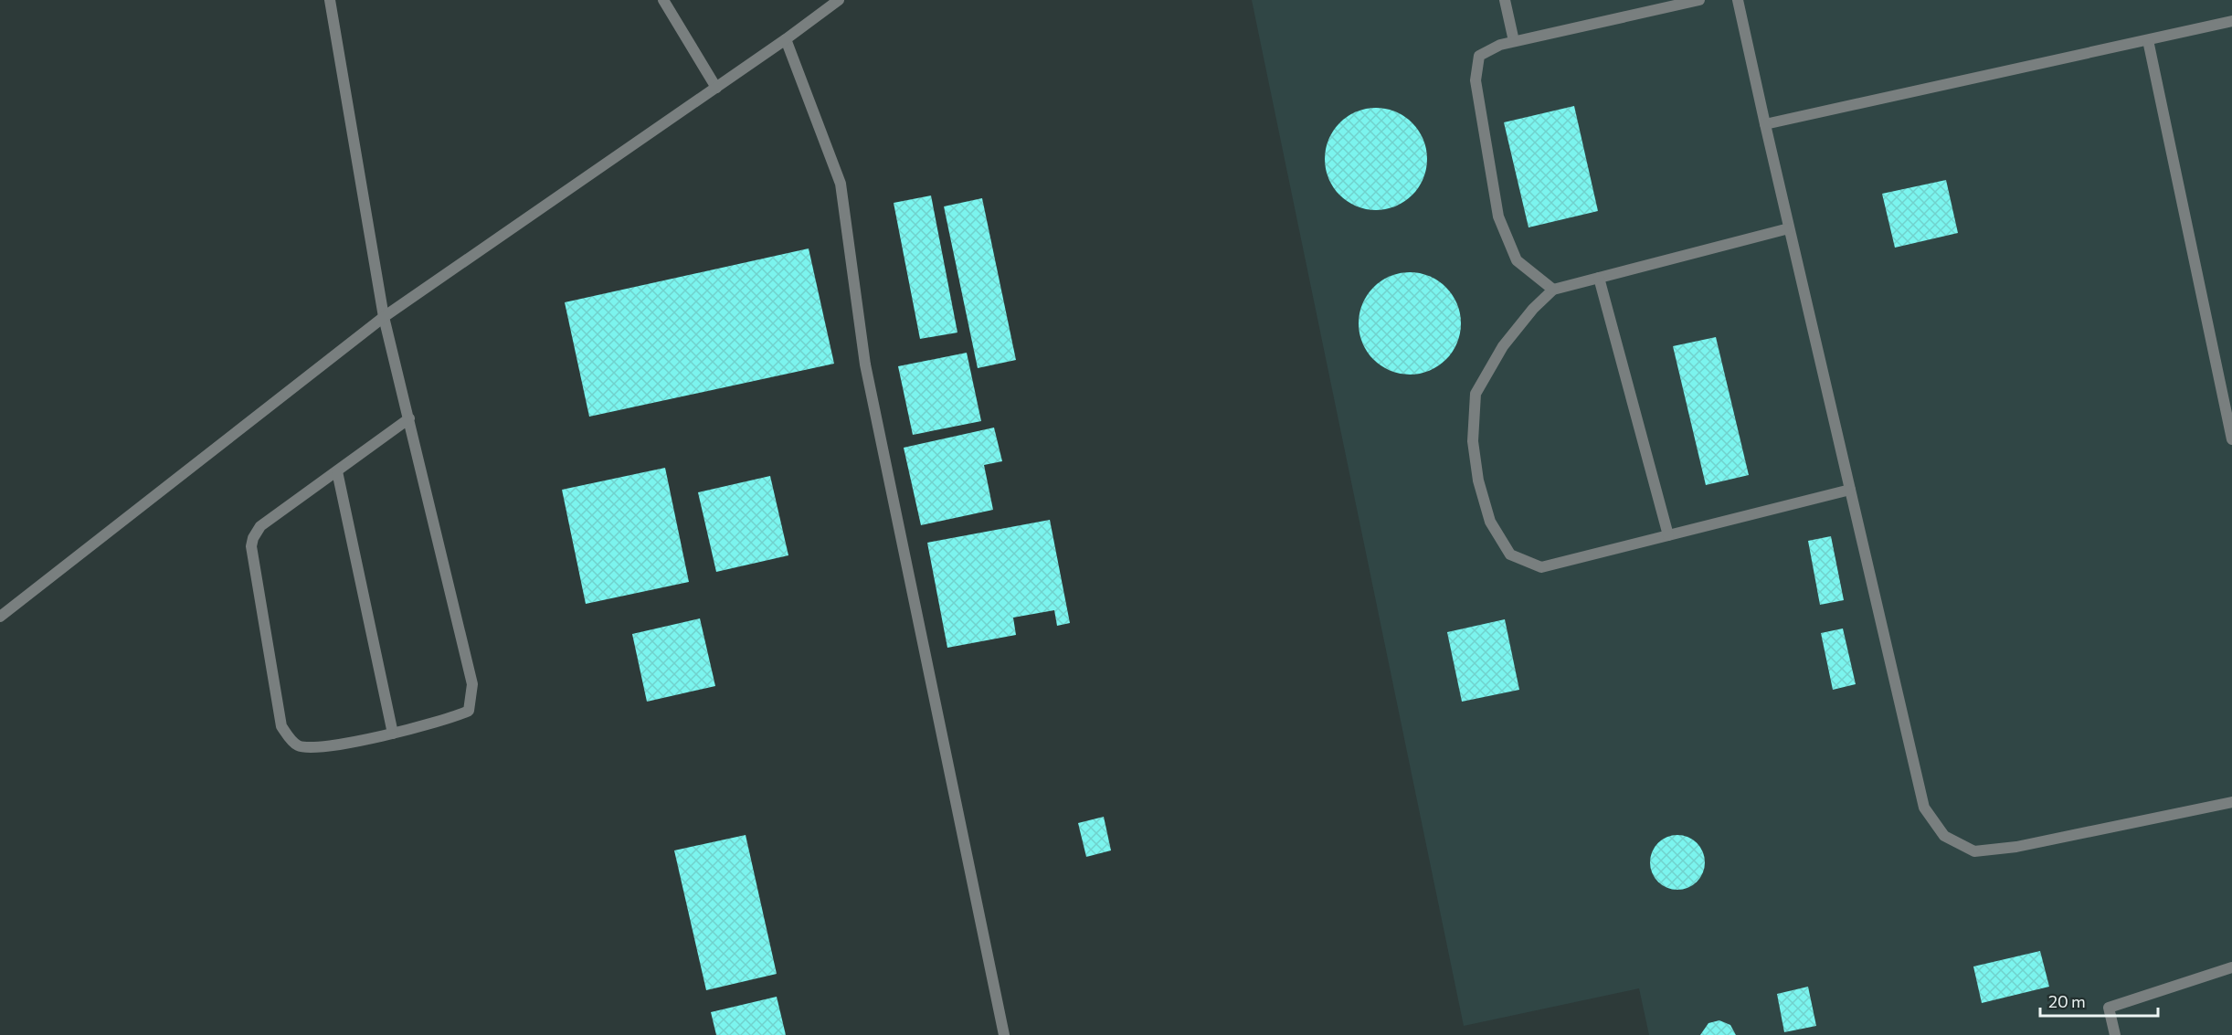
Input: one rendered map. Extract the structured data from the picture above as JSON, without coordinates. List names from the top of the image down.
{
  "scale_bar": "20 m"
}
